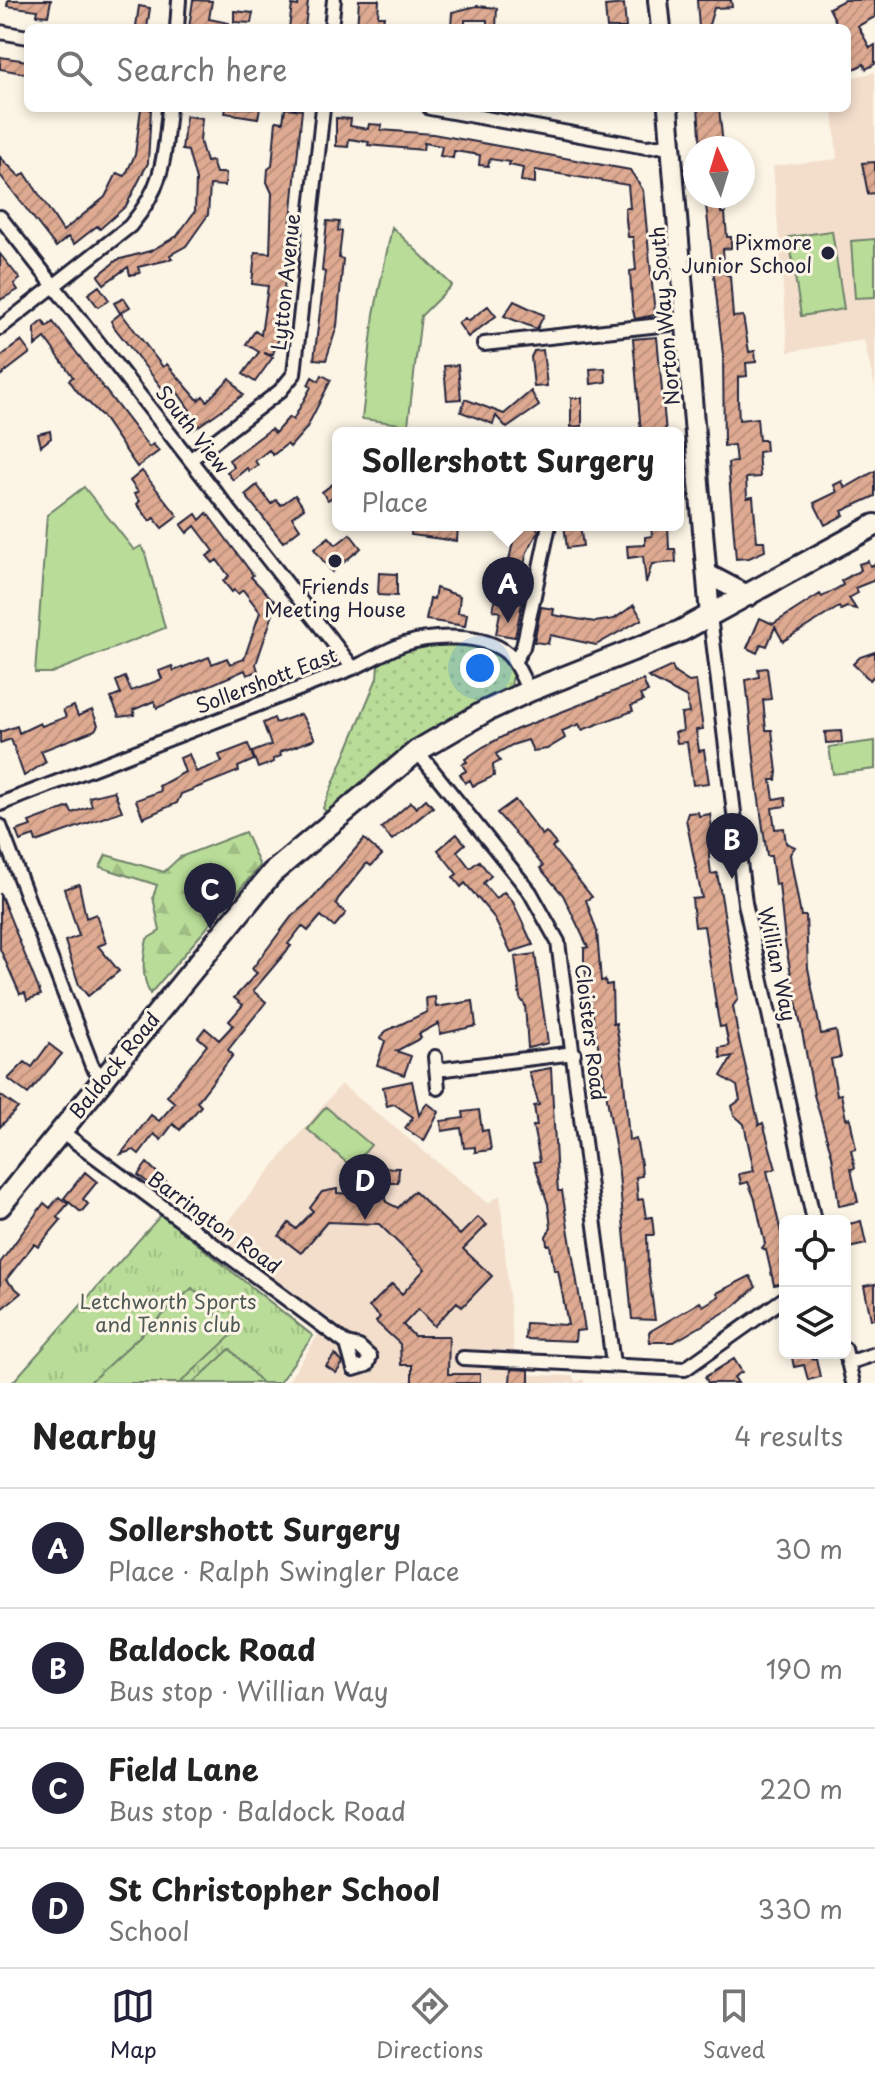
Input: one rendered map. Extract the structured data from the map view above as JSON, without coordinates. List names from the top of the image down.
{
  "streets": {
    "main road": ["Baldock Road"],
    "street": [
      "Lytton Avenue",
      "Norton Way South",
      "South View",
      "Sollershott East",
      "Willian Way",
      "Cloisters Road",
      "Barrington Road"
    ]
  },
  "crossings": [
    ["Lytton Avenue", "South View"],
    ["Norton Way South", "Willian Way"],
    ["Norton Way South", "Baldock Road"],
    ["South View", "Sollershott East"],
    ["Willian Way", "Baldock Road"],
    ["Cloisters Road", "Baldock Road"],
    ["Baldock Road", "Barrington Road"]
  ],
  "parks": ["Letchworth Sports and Tennis club"],
  "places": ["Pixmore Junior School", "Friends Meeting House"],
  "north": "top",
  "page": {
    "search": "Search here",
    "popup": ["Sollershott Surgery", "Place"],
    "pins": [
      "A",
      "B",
      "C",
      "D"
    ],
    "heading": ["Nearby", "4 results"],
    "list": [
      {
        "mark": "A",
        "name": "Sollershott Surgery",
        "note": "Place · Ralph Swingler Place",
        "value": "30 m"
      },
      {
        "mark": "B",
        "name": "Baldock Road",
        "note": "Bus stop · Willian Way",
        "value": "190 m"
      },
      {
        "mark": "C",
        "name": "Field Lane",
        "note": "Bus stop · Baldock Road",
        "value": "220 m"
      },
      {
        "mark": "D",
        "name": "St Christopher School",
        "note": "School",
        "value": "330 m"
      }
    ],
    "nav": ["Map", "Directions", "Saved"]
  }
}
